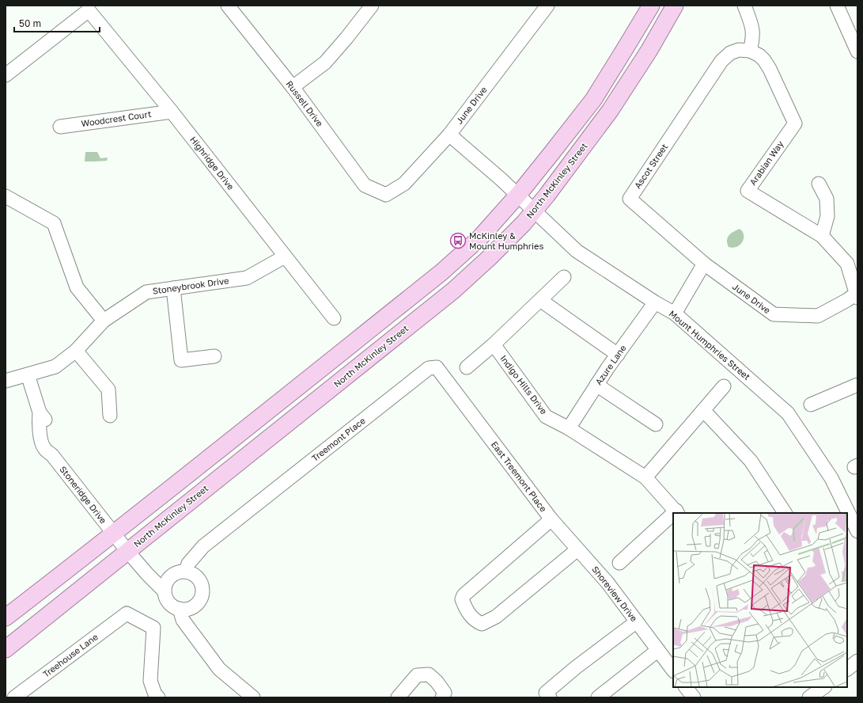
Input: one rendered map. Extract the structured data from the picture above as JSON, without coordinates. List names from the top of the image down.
{
  "streets": {
    "main road": ["North McKinley Street"],
    "street": [
      "Russell Drive",
      "June Drive",
      "Woodcrest Court",
      "Highridge Drive",
      "Arabian Way",
      "Ascot Street",
      "Stoneybrook Drive",
      "Mount Humphries Street",
      "Azure Lane",
      "Indigo Hills Drive",
      "Treemont Place",
      "East Treemont Place",
      "Stoneridge Drive",
      "Shoreview Drive",
      "Treehouse Lane"
    ]
  },
  "crossings": [
    ["Russell Drive", "June Drive"],
    ["June Drive", "Arabian Way"],
    ["June Drive", "Ascot Street"],
    ["June Drive", "Mount Humphries Street"],
    ["Woodcrest Court", "Highridge Drive"],
    ["Highridge Drive", "Stoneybrook Drive"],
    ["Arabian Way", "Ascot Street"],
    ["North McKinley Street", "Mount Humphries Street"],
    ["North McKinley Street", "Stoneridge Drive"],
    ["Stoneybrook Drive", "Stoneridge Drive"],
    ["Mount Humphries Street", "Azure Lane"],
    ["Azure Lane", "Indigo Hills Drive"],
    ["Treemont Place", "East Treemont Place"],
    ["Treemont Place", "Stoneridge Drive"],
    ["East Treemont Place", "Shoreview Drive"]
  ],
  "places": {
    "bus stop": ["McKinley & Mount Humphries"]
  },
  "scale_bar": "50 m"
}
